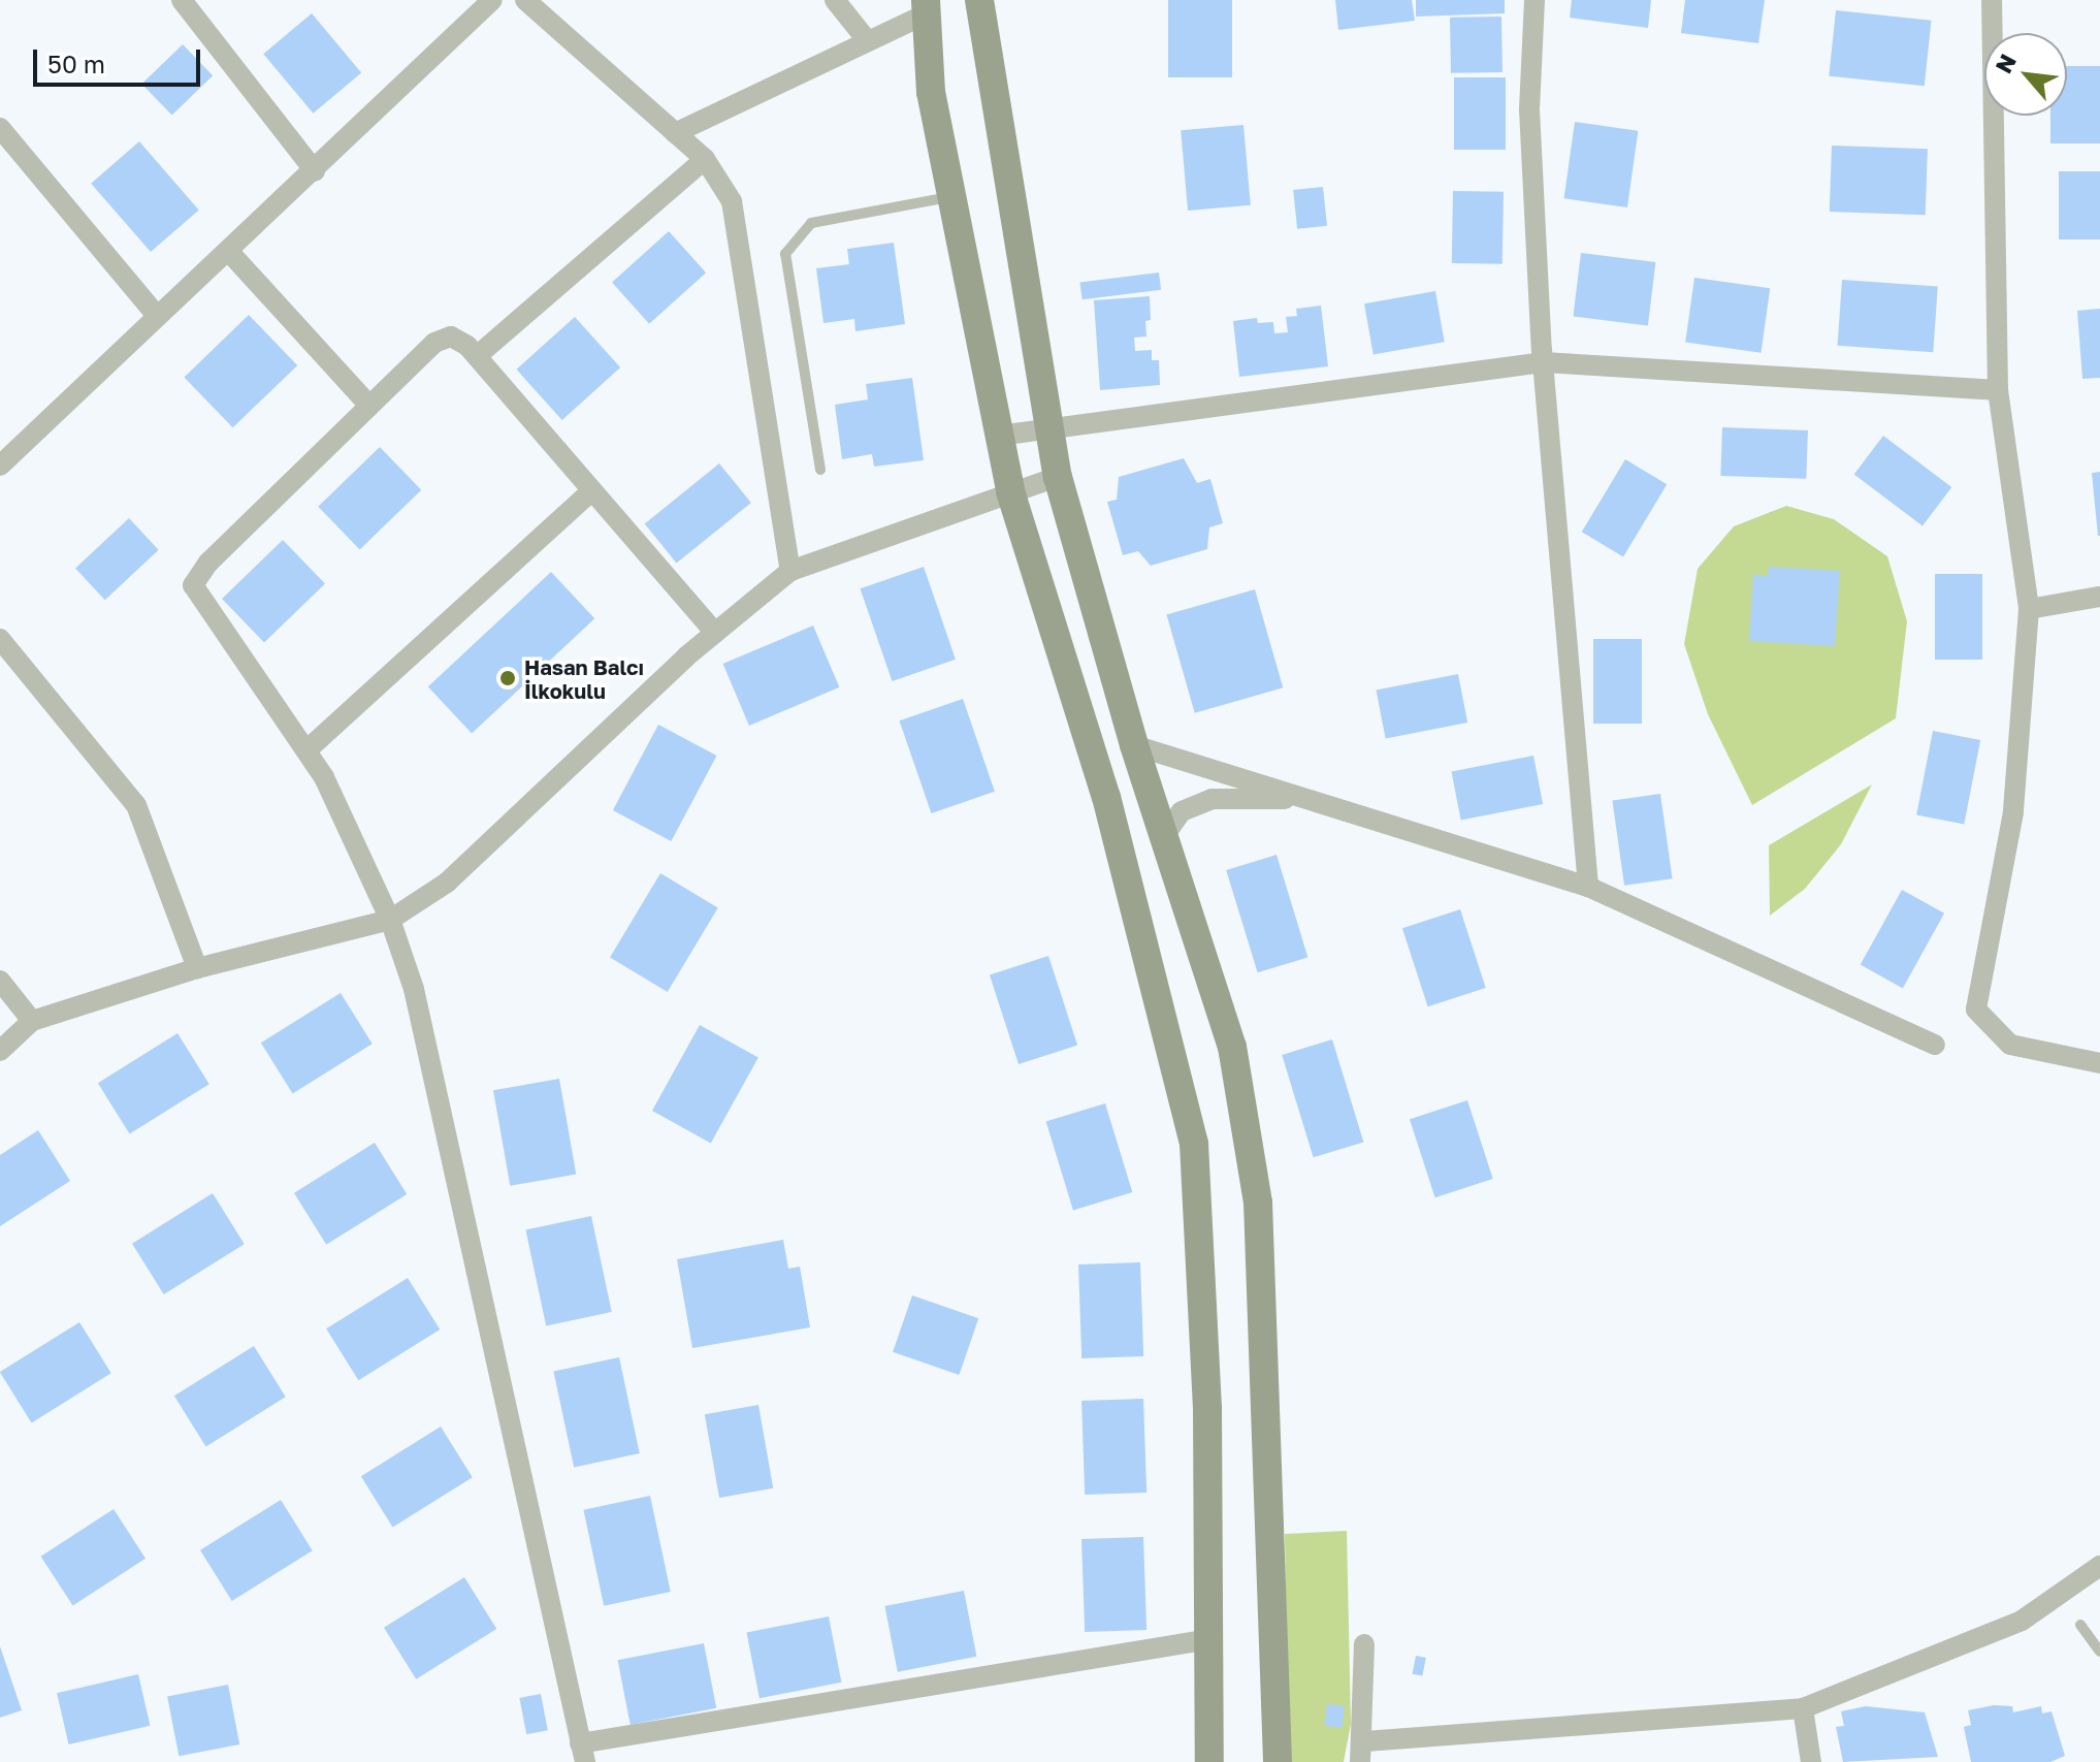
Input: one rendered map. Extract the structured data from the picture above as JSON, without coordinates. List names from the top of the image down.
{
  "places": ["Hasan Balcı İlkokulu"],
  "scale_bar": "50 m",
  "north": "top left"
}
